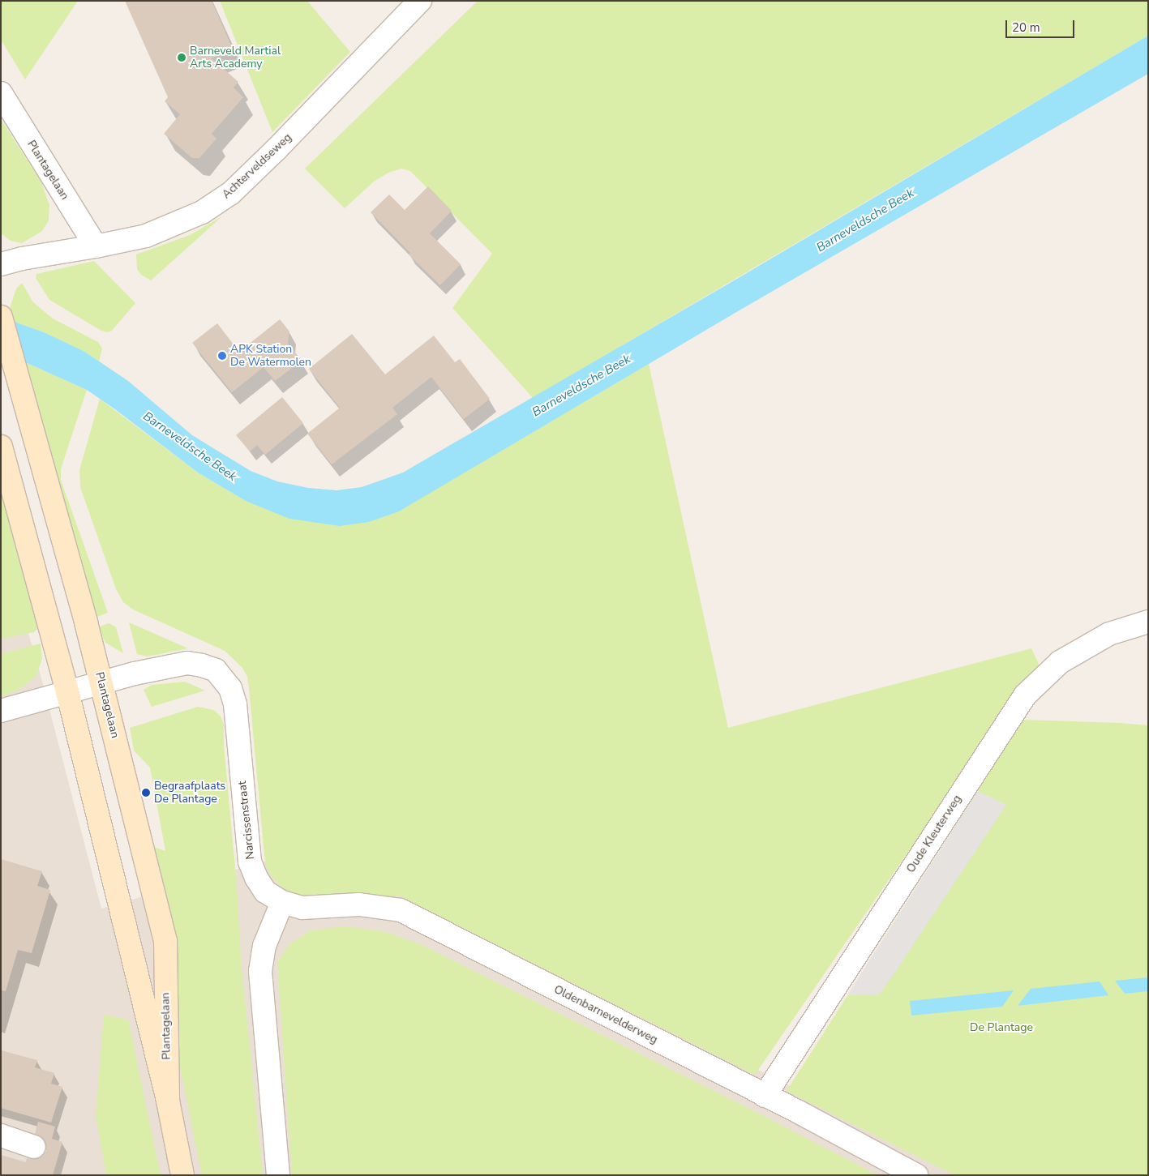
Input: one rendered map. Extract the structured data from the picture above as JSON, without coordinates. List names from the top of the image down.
{
  "streets": {
    "main road": ["Plantagelaan"],
    "street": [
      "Achterveldseweg",
      "Narcissenstraat",
      "Oude Kleuterweg",
      "Oldenbarnevelderweg"
    ]
  },
  "crossings": [
    ["Achterveldseweg", "Plantagelaan"],
    ["Plantagelaan", "Narcissenstraat"],
    ["Narcissenstraat", "Oldenbarnevelderweg"],
    ["Oude Kleuterweg", "Oldenbarnevelderweg"]
  ],
  "water": ["Barneveldsche Beek"],
  "parks": ["De Plantage"],
  "places": ["Barneveld Martial Arts Academy", "APK Station De Watermolen", "Begraafplaats De Plantage"],
  "scale_bar": "20 m"
}
